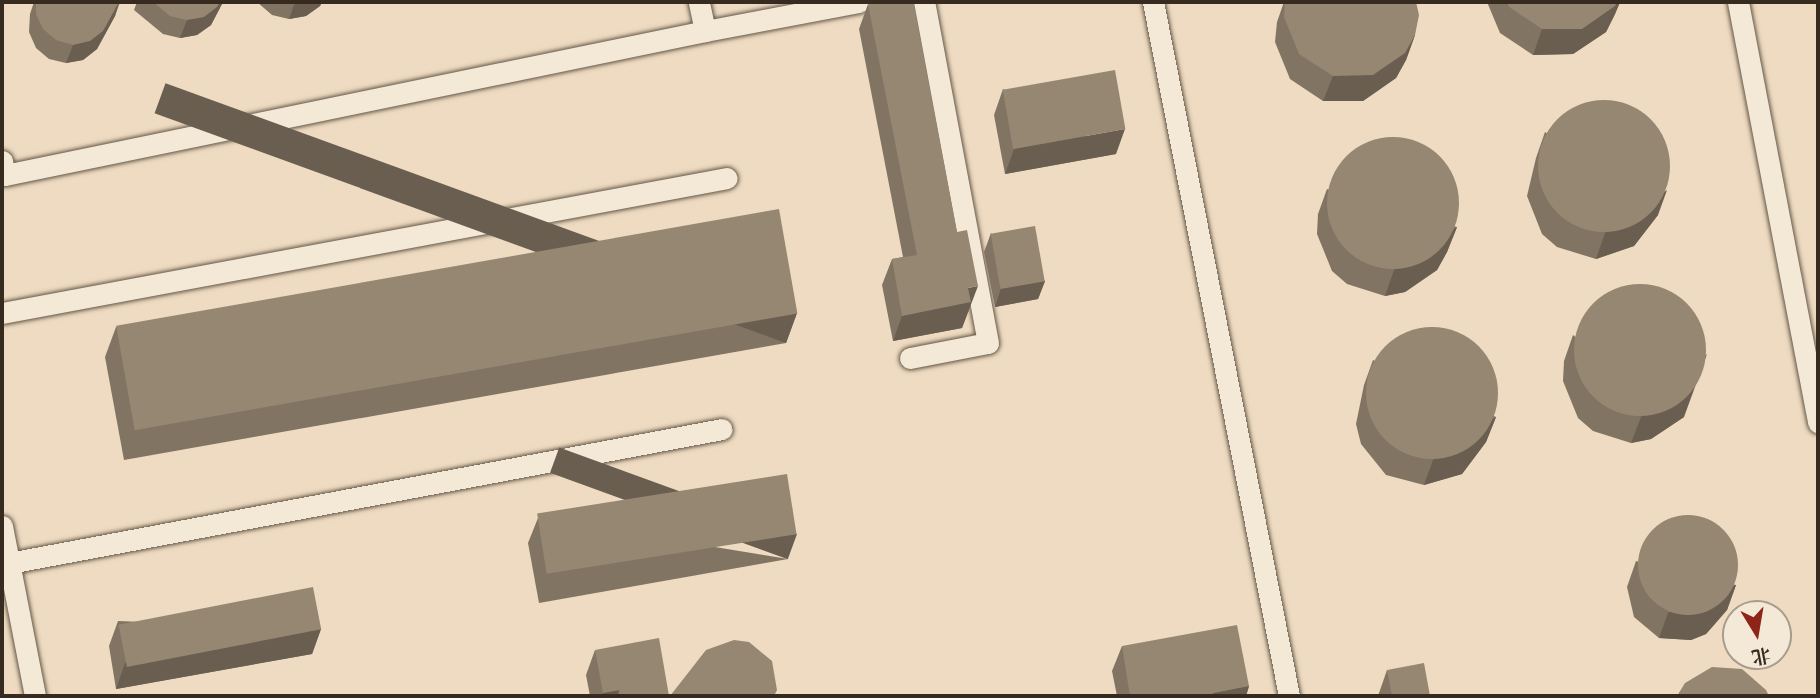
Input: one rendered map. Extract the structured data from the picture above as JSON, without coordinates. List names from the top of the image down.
{
  "north": "bottom"
}
